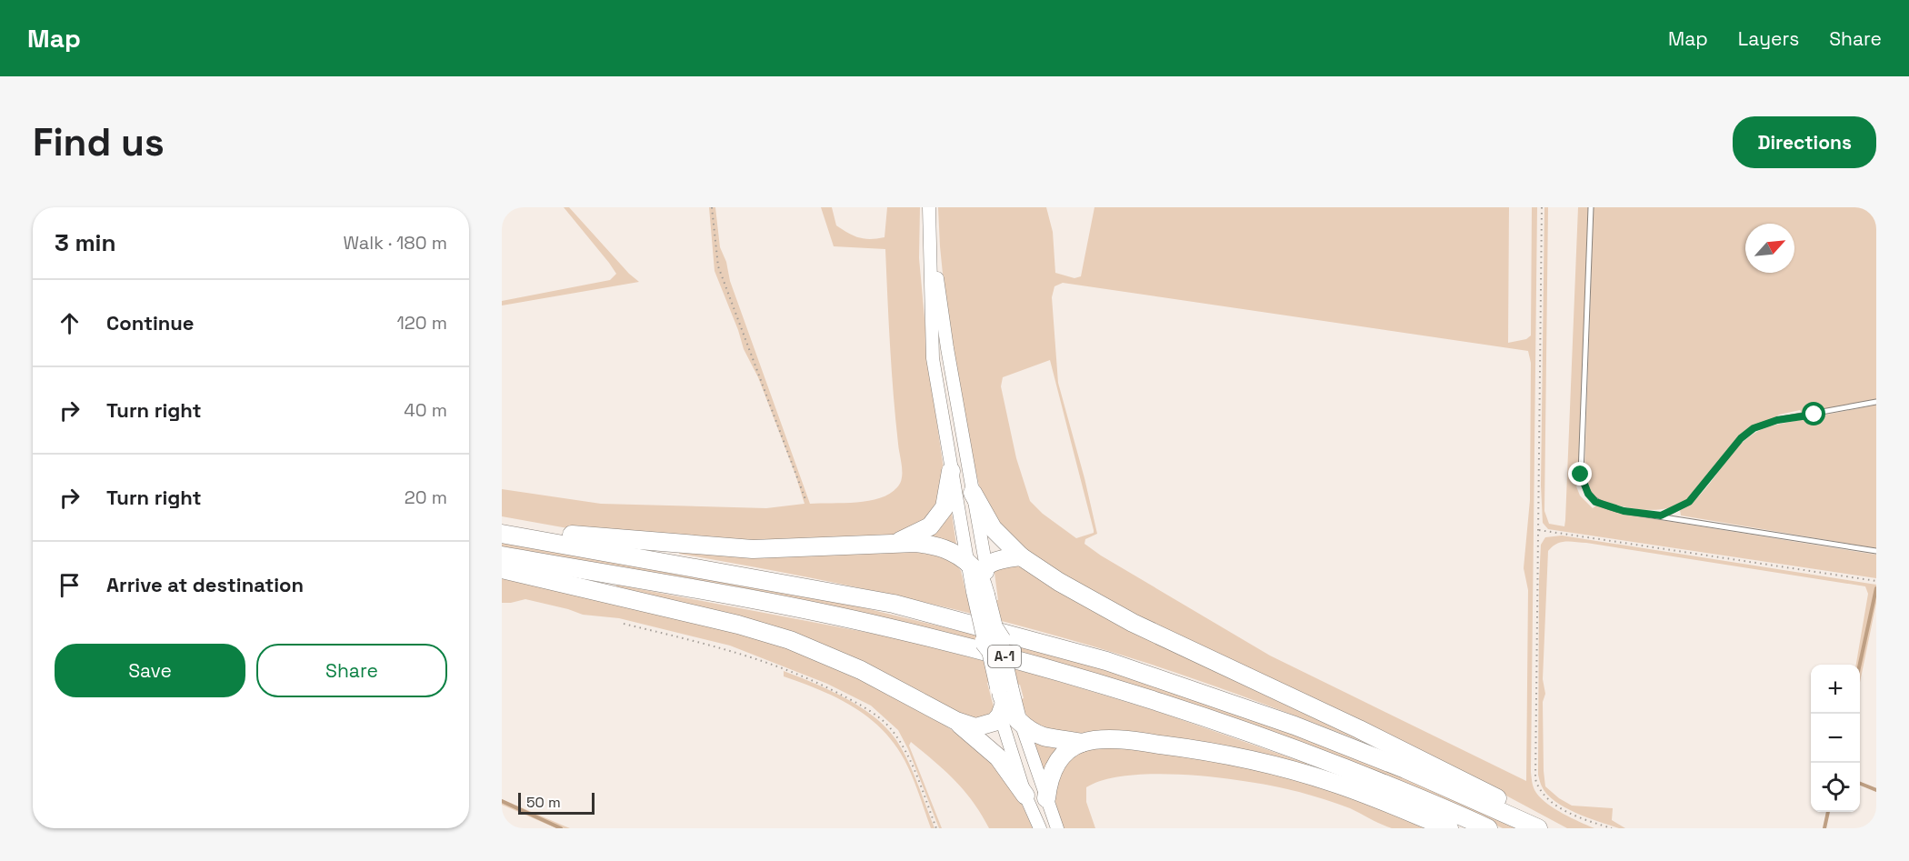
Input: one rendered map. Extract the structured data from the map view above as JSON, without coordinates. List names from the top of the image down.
{
  "streets": {
    "highway": ["A-1"]
  },
  "scale_bar": "50 m",
  "north": "top right",
  "page": {
    "header": "Map",
    "nav": ["Map", "Layers", "Share"],
    "buttons": [
      "Directions",
      ["Save", "Share"]
    ],
    "title": "Find us",
    "heading": ["3 min", "Walk · 180 m"],
    "list": [
      ["Continue", "120 m"],
      ["Turn right", "40 m"],
      ["Turn right", "20 m"],
      "Arrive at destination"
    ],
    "map_buttons": ["+", "−"],
    "scale": "50 m"
  }
}
